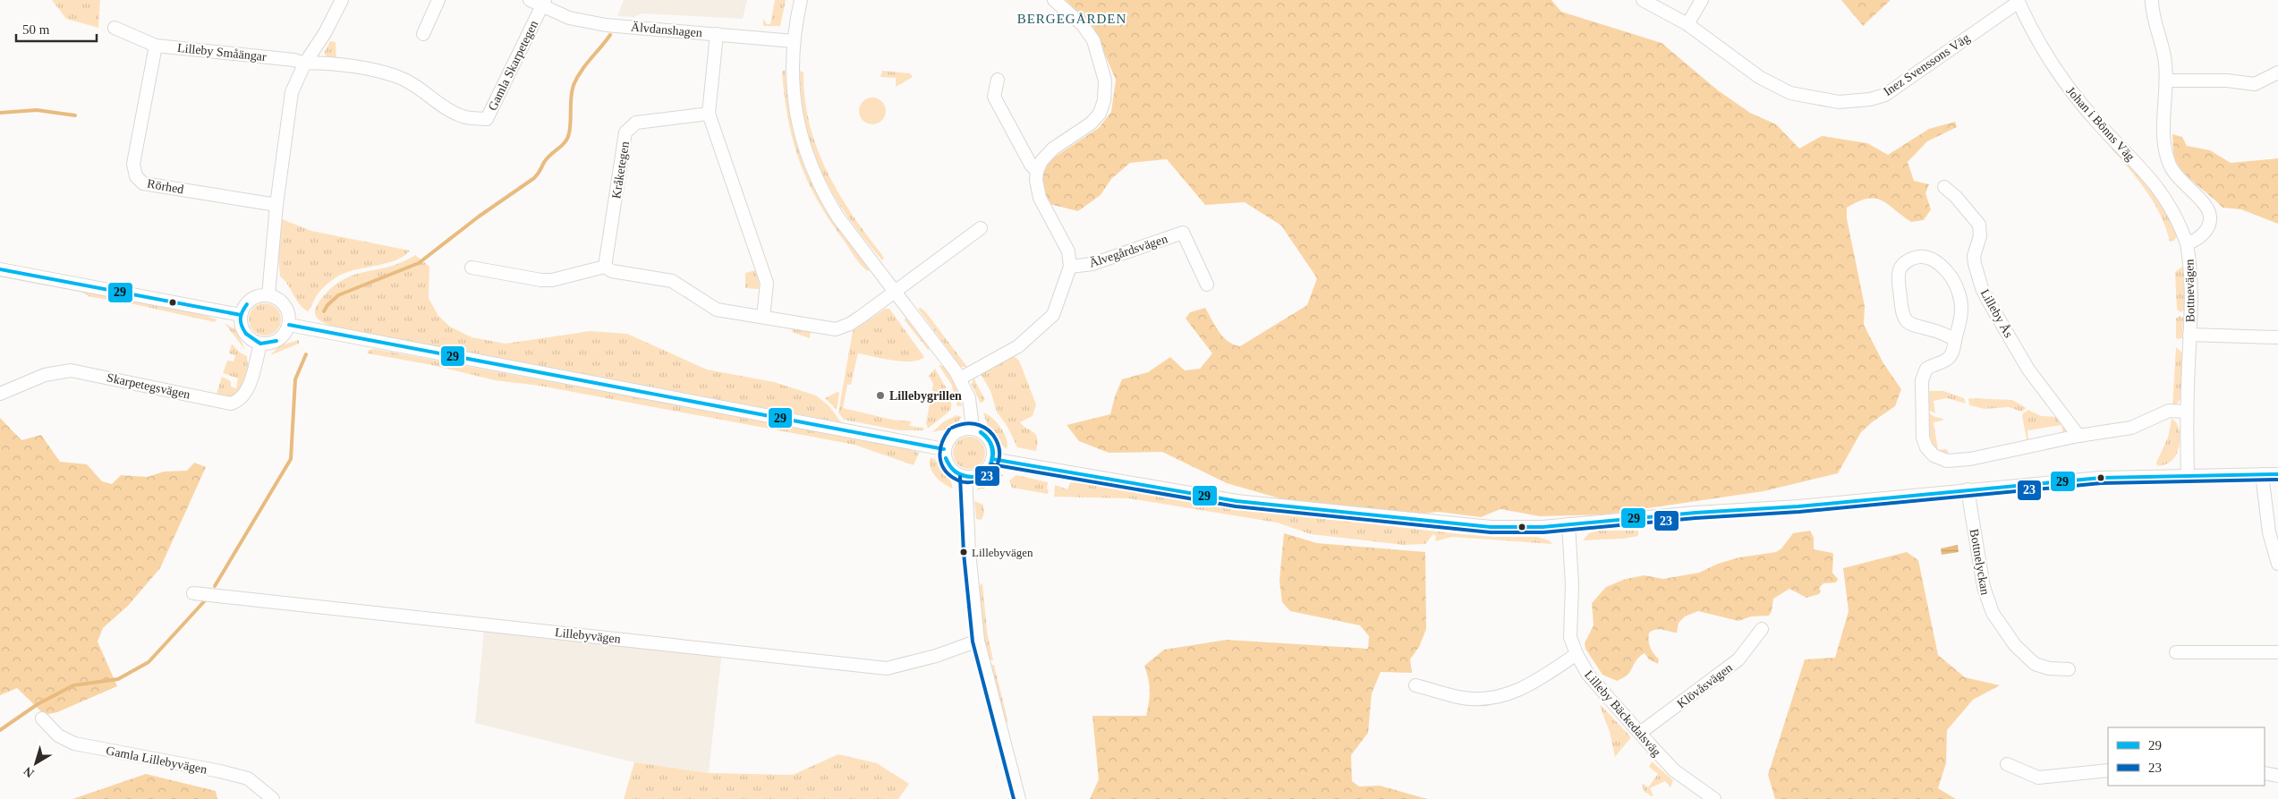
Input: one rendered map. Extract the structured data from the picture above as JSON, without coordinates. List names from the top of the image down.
{
  "streets": {
    "street": [
      "Älvdanshagen",
      "Lilleby Småängar",
      "Inez Svenssons Väg",
      "Gamla Skarpetegen",
      "Johan i Bönns Väg",
      "Kråketegen",
      "Rörhed",
      "Älvegårdsvägen",
      "Bottnevägen",
      "Lilleby Ås",
      "Skarpetegsvägen",
      "Bottnelyckan",
      "Lillebyvägen",
      "Klövåsvägen",
      "Lilleby Bäckedalsväg",
      "Gamla Lillebyvägen"
    ]
  },
  "crossings": [
    ["Älvdanshagen", "Gamla Skarpetegen"],
    ["Lilleby Småängar", "Gamla Skarpetegen"],
    ["Lilleby Småängar", "Rörhed"],
    ["Inez Svenssons Väg", "Johan i Bönns Väg"],
    ["Johan i Bönns Väg", "Bottnevägen"],
    ["Bottnevägen", "Lilleby Ås"],
    ["Klövåsvägen", "Lilleby Bäckedalsväg"]
  ],
  "districts": ["BERGEGÅRDEN"],
  "places": ["Lillebygrillen", "Lillebyvägen"],
  "lines": ["transit line 29", "transit line 23"],
  "legend": ["29", "23"],
  "scale_bar": "50 m",
  "north": "bottom left"
}
